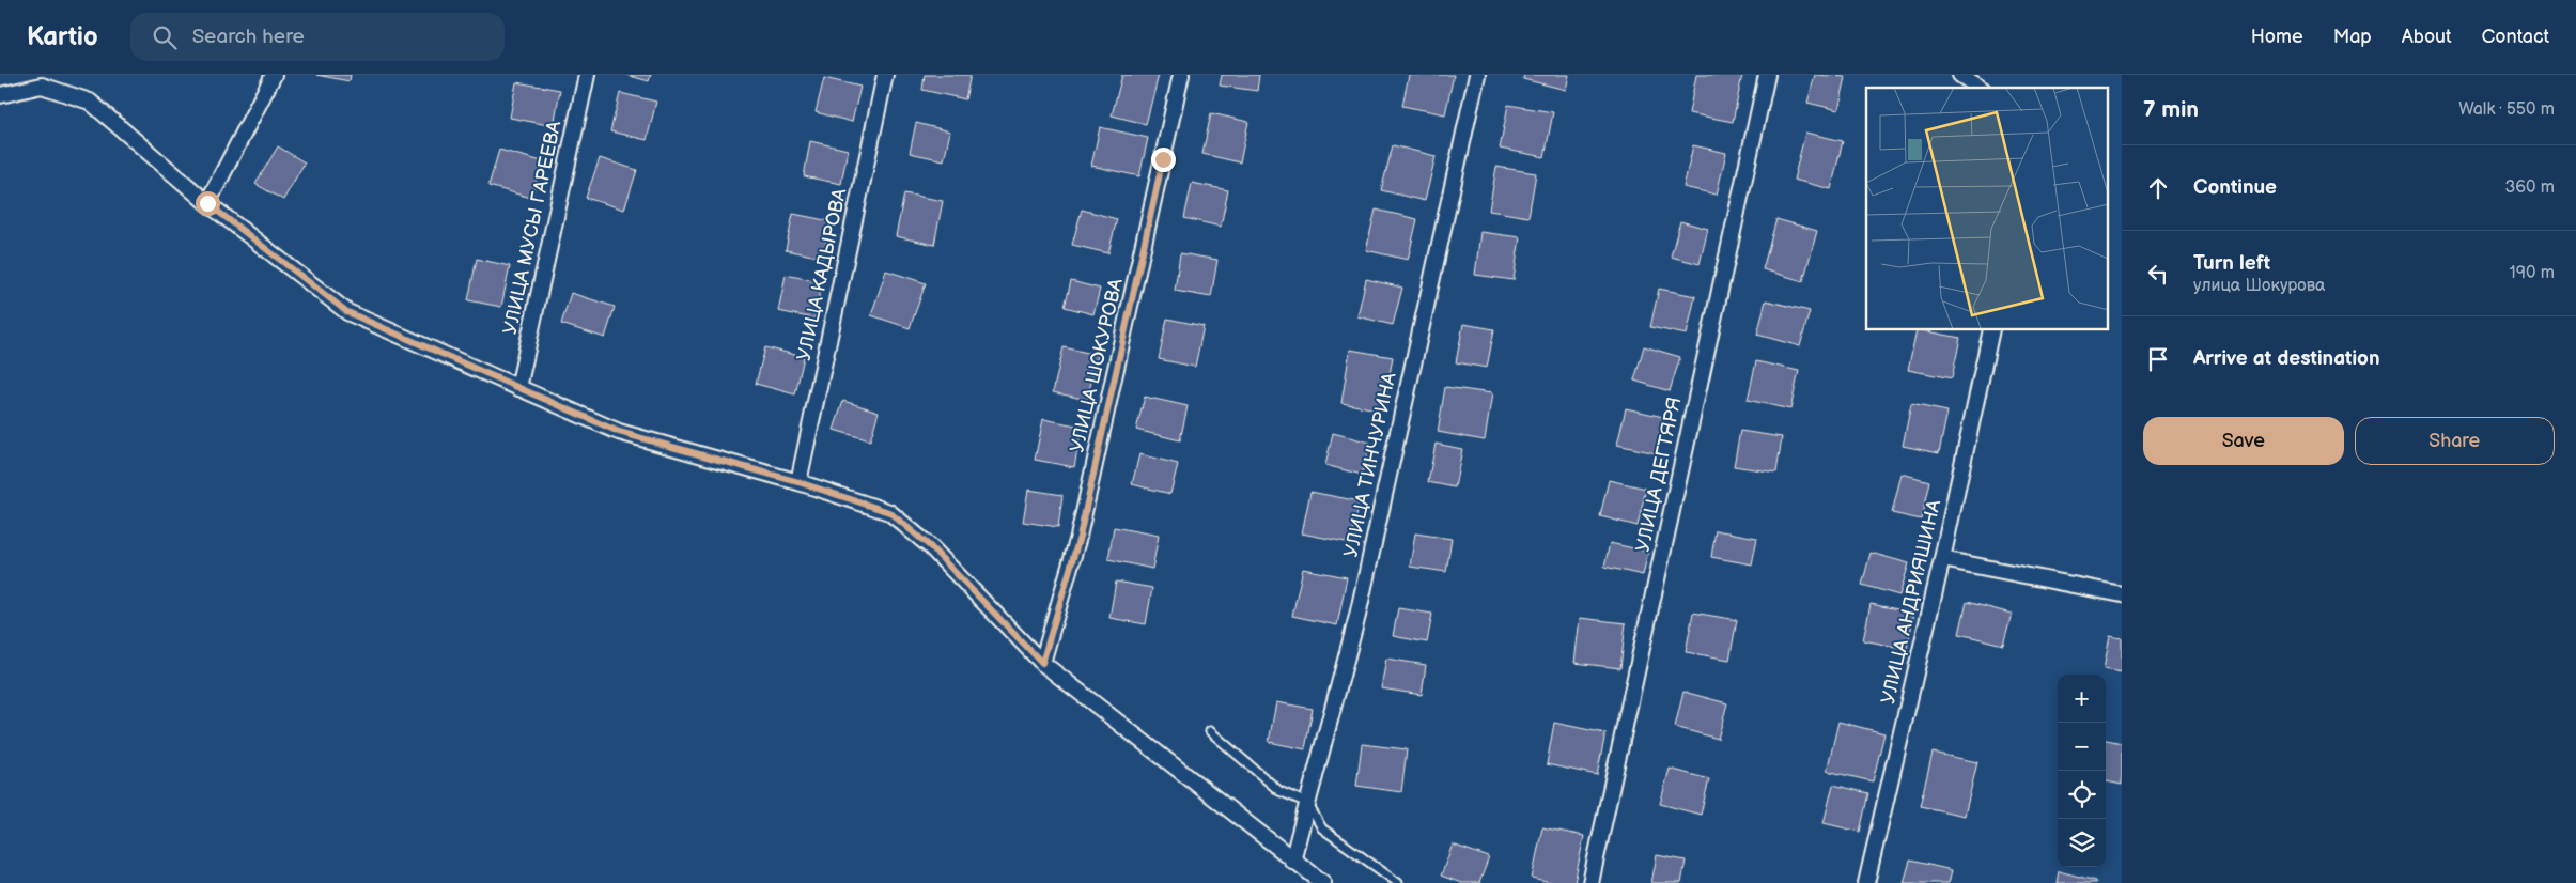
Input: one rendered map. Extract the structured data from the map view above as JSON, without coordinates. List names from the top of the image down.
{
  "streets": {
    "street": [
      "УЛИЦА МУСЫ ГАРЕЕВА",
      "УЛИЦА КАДЫРОВА",
      "УЛИЦА ШОКУРОВА",
      "УЛИЦА ТИНЧУРИНА",
      "УЛИЦА ДЕГТЯРЯ",
      "УЛИЦА АНДРИЯШИНА"
    ]
  },
  "page": {
    "header": "Kartio",
    "search": "Search here",
    "nav": [
      "Home",
      "Map",
      "About",
      "Contact"
    ],
    "heading": ["7 min", "Walk · 550 m"],
    "list": [
      ["Continue", "360 m"],
      ["Turn left", "улица Шокурова", "190 m"],
      "Arrive at destination"
    ],
    "buttons": ["Save", "Share"],
    "map_buttons": ["+", "−"]
  }
}
